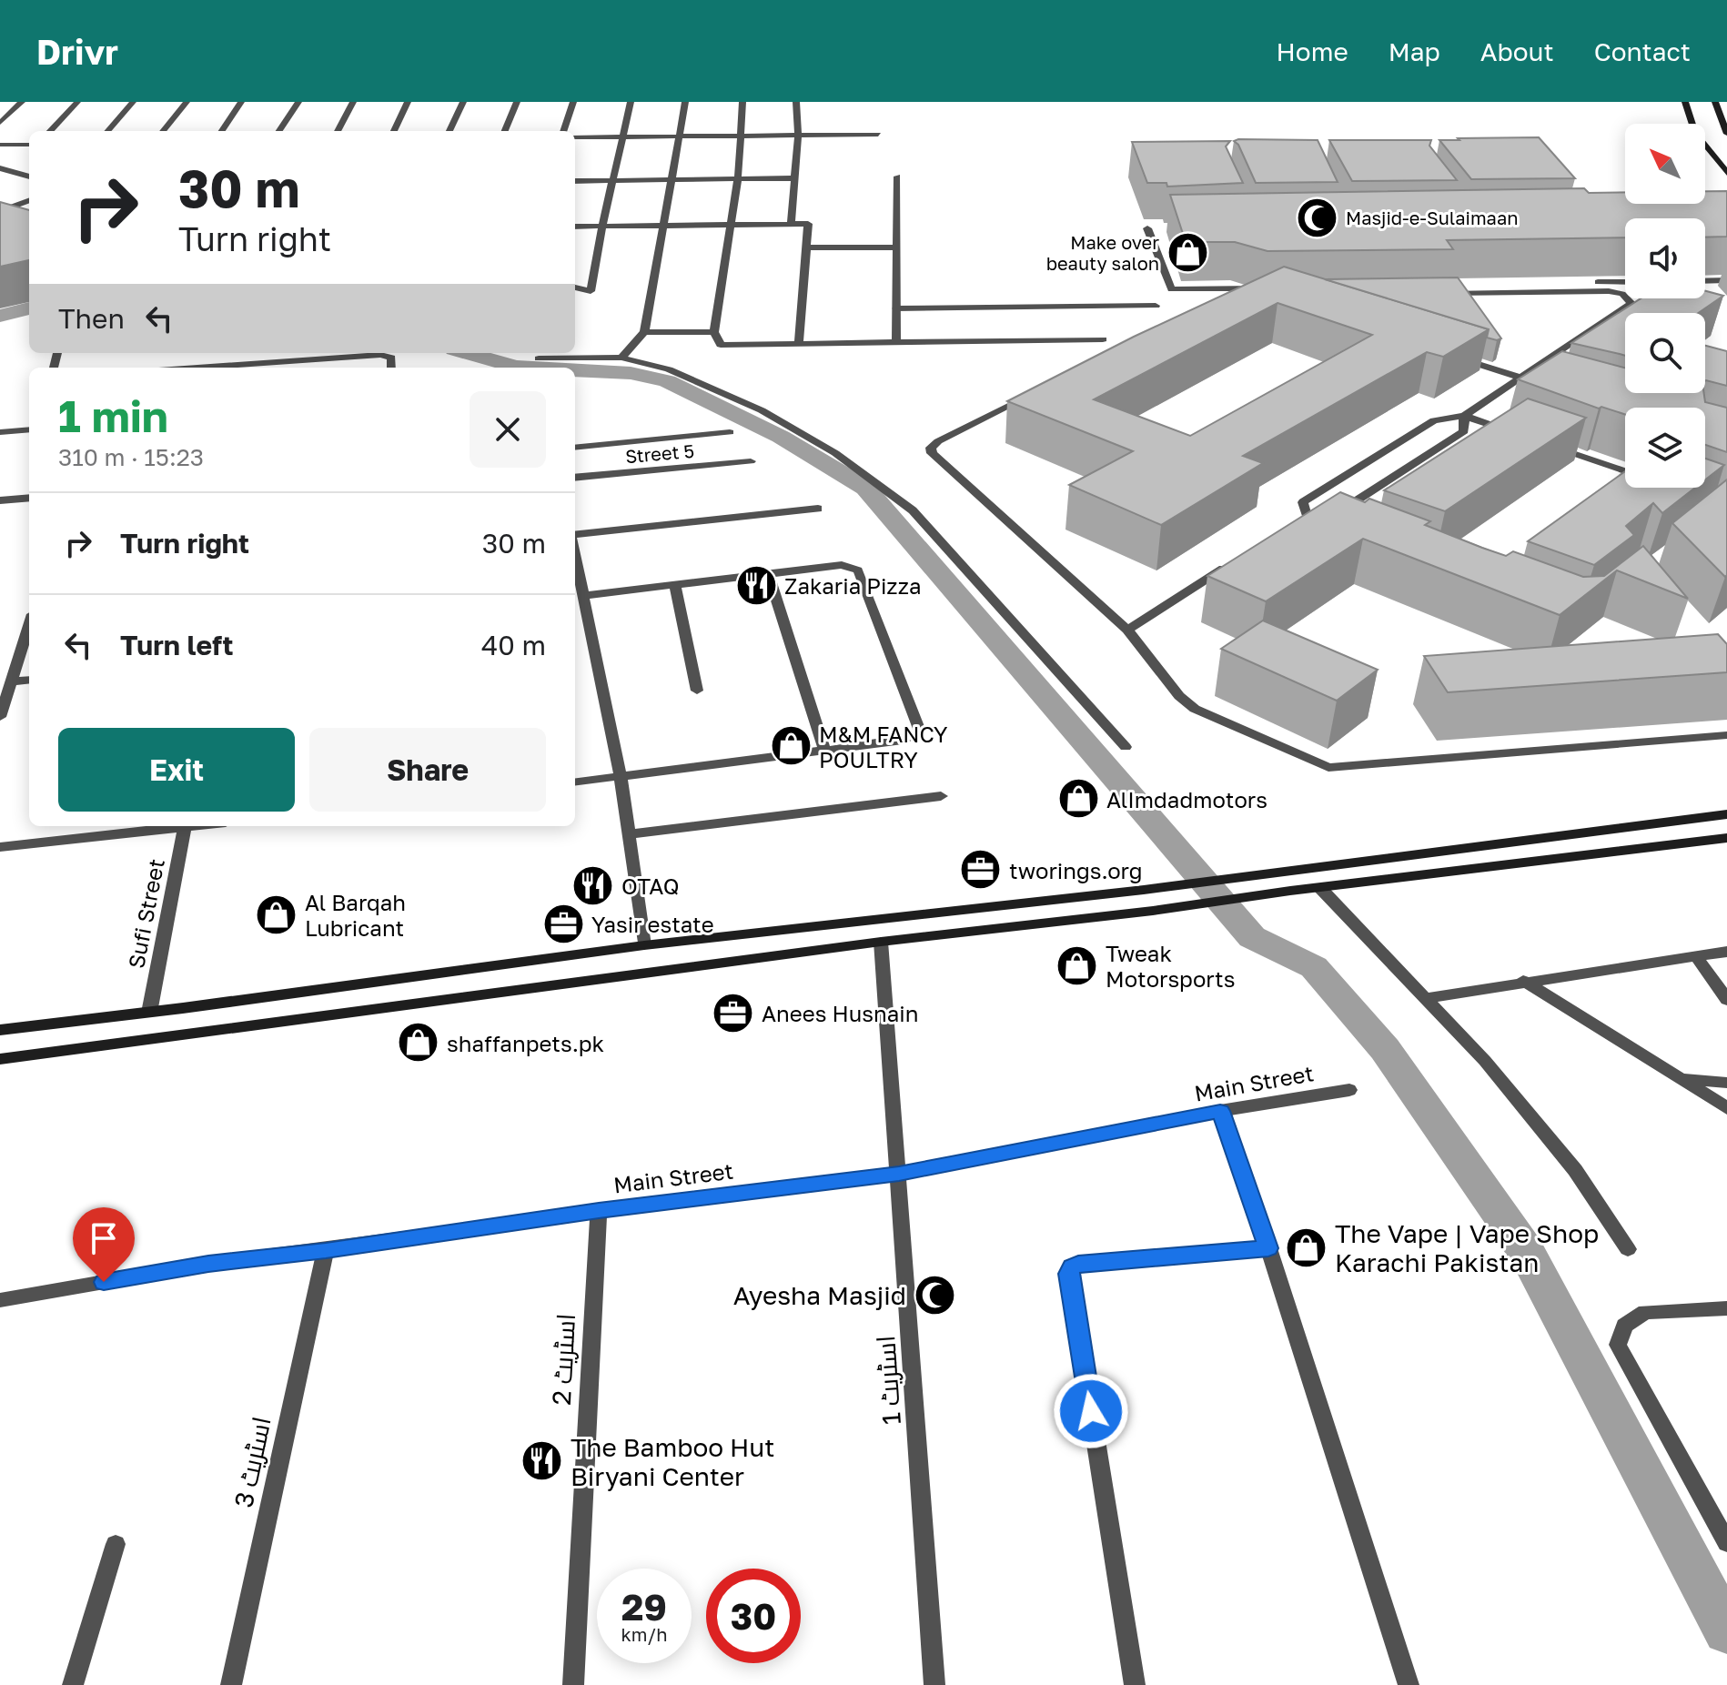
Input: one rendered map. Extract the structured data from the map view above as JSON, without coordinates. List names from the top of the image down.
{
  "streets": {
    "street": [
      "Street 5",
      "Sufi Street",
      "Main Street",
      "اسٹریٹ 2",
      "اسٹریٹ 1",
      "اسٹریٹ 3"
    ]
  },
  "crossings": [
    ["Main Street", "اسٹریٹ 2"],
    ["Main Street", "اسٹریٹ 1"],
    ["Main Street", "اسٹریٹ 3"]
  ],
  "places": {
    "mosque": ["Masjid-e-Sulaimaan", "Ayesha Masjid"],
    "shop": [
      "Make over beauty salon",
      "M&M FANCY POULTRY",
      "AlImdadmotors",
      "Al Barqah Lubricant",
      "Tweak Motorsports",
      "shaffanpets.pk",
      "The Vape | Vape Shop Karachi Pakistan"
    ],
    "restaurant": ["Zakaria Pizza", "OTAQ", "The Bamboo Hut Biryani Center"],
    "office": ["tworings.org", "Yasir estate", "Anees Husnain"]
  },
  "north": "top left",
  "page": {
    "header": "Drivr",
    "nav": [
      "Home",
      "Map",
      "About",
      "Contact"
    ],
    "turn": ["30 m", "Turn right"],
    "then": "Then",
    "heading": ["1 min", "310 m · 15:23"],
    "list": [
      {
        "name": "Turn right",
        "value": "30 m"
      },
      {
        "name": "Turn left",
        "value": "40 m"
      }
    ],
    "buttons": ["Exit", "Share"],
    "speed": "29 km/h",
    "limit": "30"
  }
}
